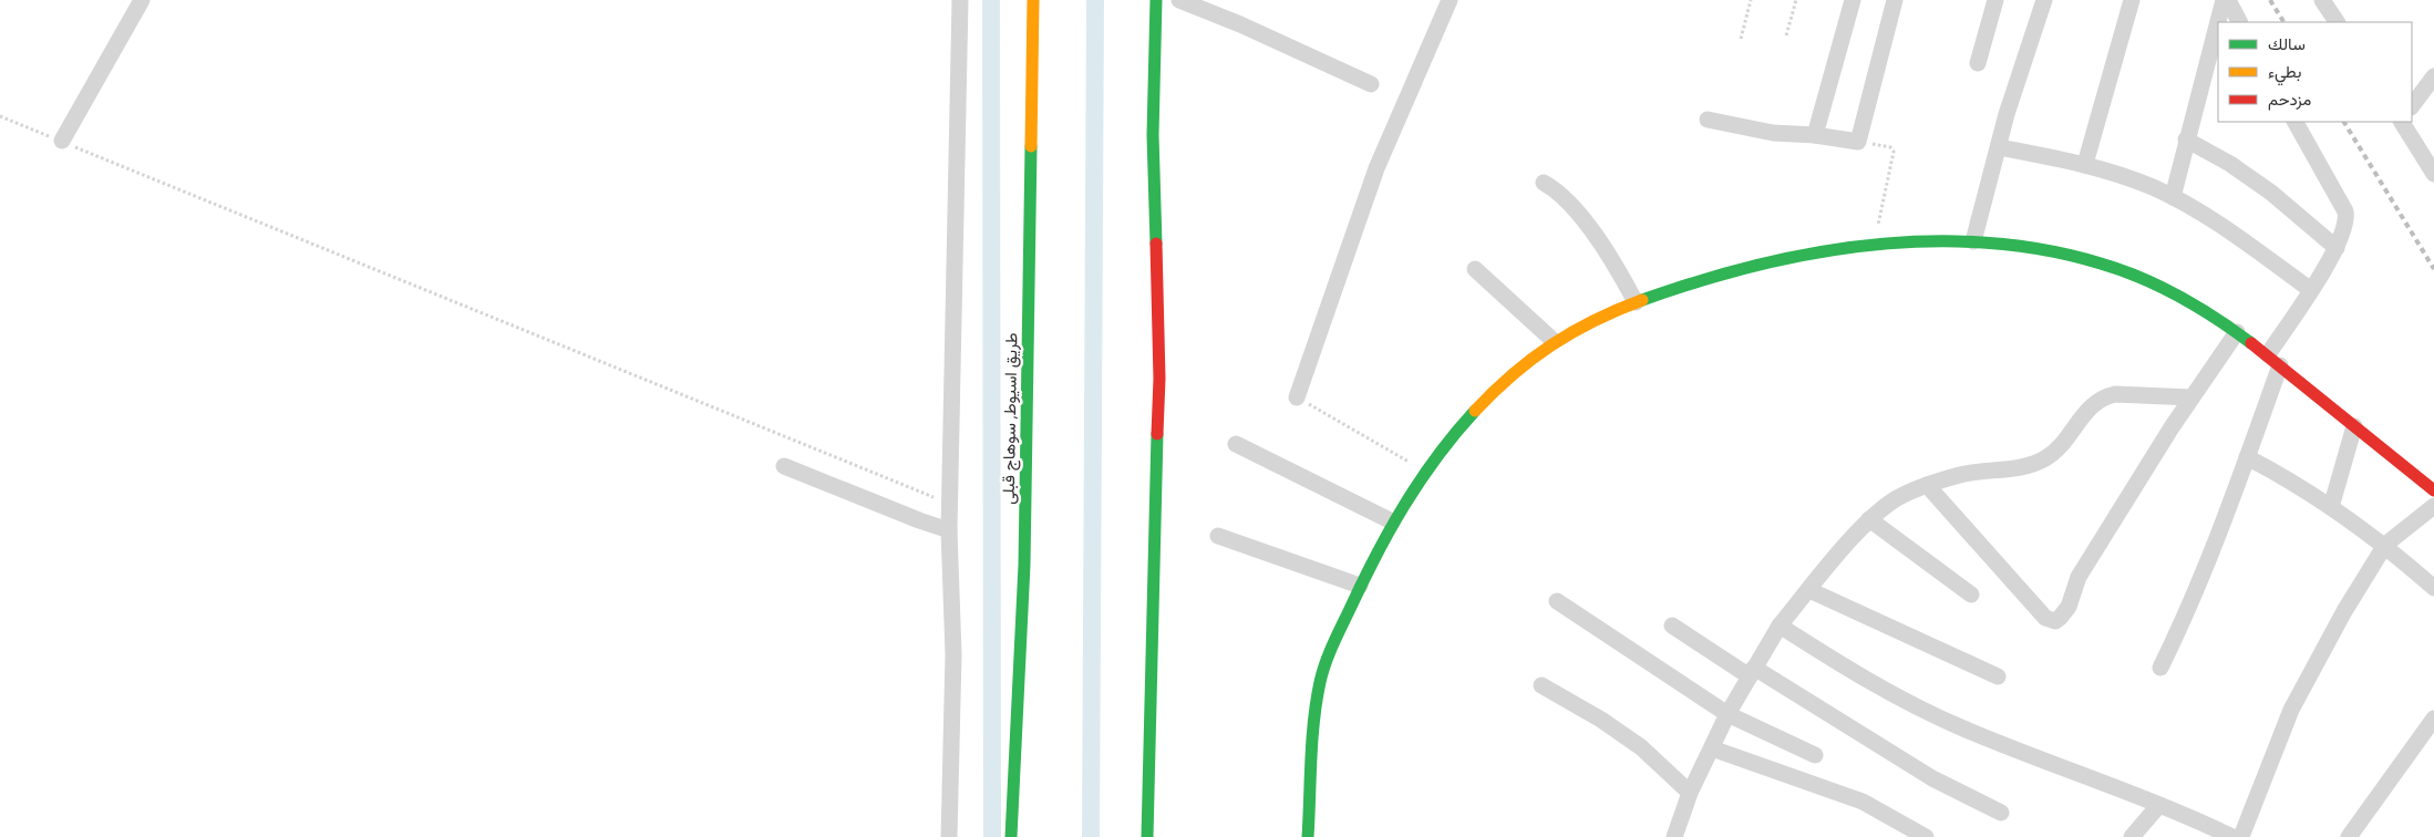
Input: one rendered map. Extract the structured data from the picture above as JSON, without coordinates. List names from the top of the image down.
{
  "streets": {
    "street": ["طريق اسيوط, سوهاج قبلى"]
  },
  "legend": ["سالك", "بطيء", "مزدحم"]
}
